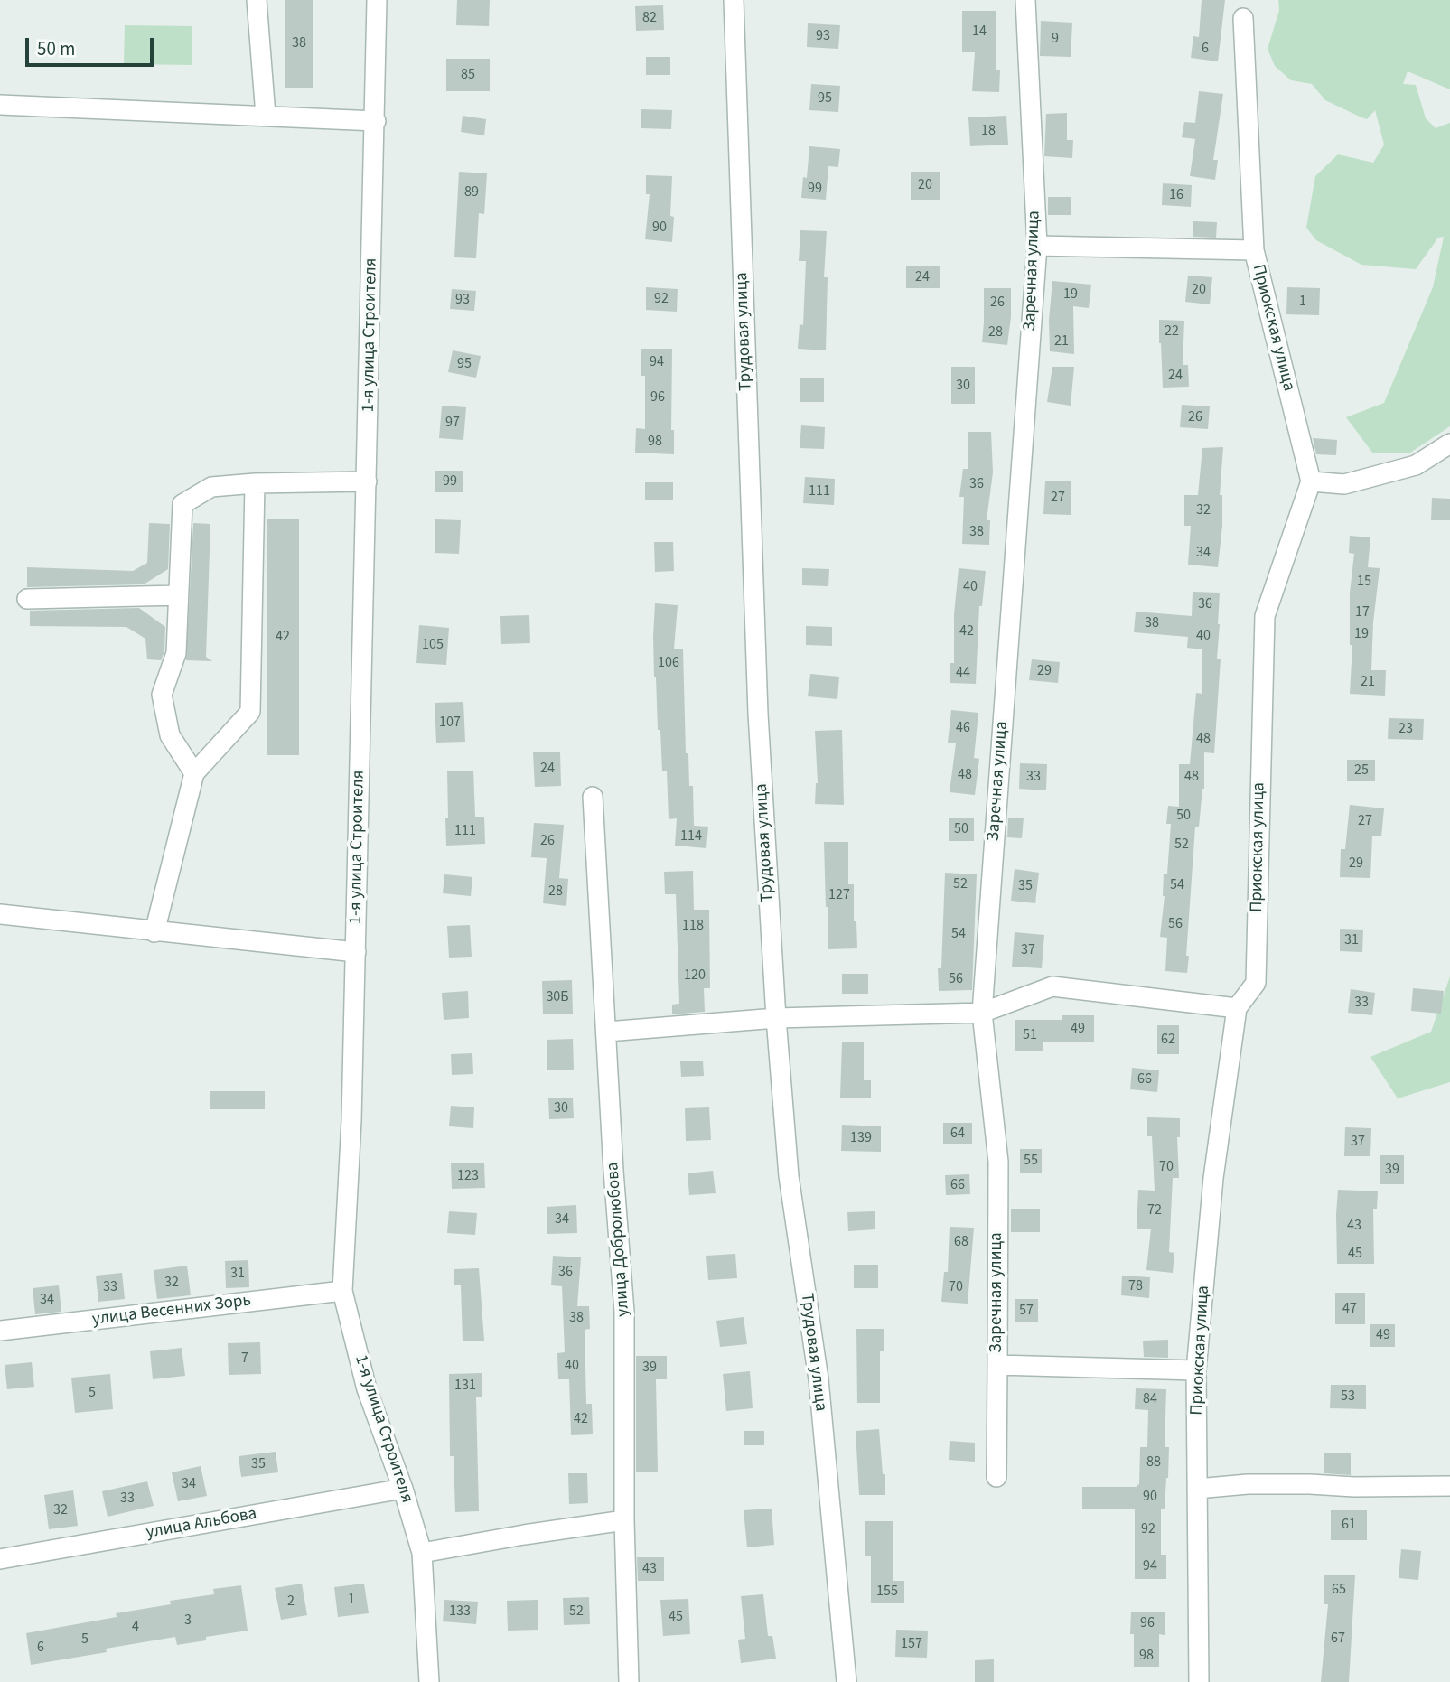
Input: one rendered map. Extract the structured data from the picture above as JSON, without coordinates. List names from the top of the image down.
{
  "streets": {
    "street": [
      "Заречная улица",
      "Приокская улица",
      "Трудовая улица",
      "1-я улица Строителя",
      "улица Добролюбова",
      "улица Весенних Зорь",
      "улица Альбова"
    ]
  },
  "crossings": [
    ["Заречная улица", "Приокская улица"],
    ["1-я улица Строителя", "улица Весенних Зорь"],
    ["1-я улица Строителя", "улица Альбова"]
  ],
  "house_numbers": [
    "82",
    "14",
    "93",
    "9",
    "38",
    "6",
    "85",
    "95",
    "18",
    "20",
    "99",
    "89",
    "16",
    "90",
    "24",
    "20",
    "19",
    "92",
    "93",
    "1",
    "26",
    "22",
    "28",
    "21",
    "94",
    "95",
    "24",
    "30",
    "96",
    "26",
    "97",
    "98",
    "99",
    "36",
    "111",
    "27",
    "32",
    "38",
    "34",
    "15",
    "40",
    "36",
    "17",
    "38",
    "42",
    "19",
    "40",
    "42",
    "105",
    "106",
    "29",
    "44",
    "21",
    "107",
    "46",
    "23",
    "48",
    "24",
    "25",
    "48",
    "33",
    "48",
    "50",
    "27",
    "50",
    "111",
    "114",
    "26",
    "52",
    "29",
    "52",
    "54",
    "35",
    "28",
    "127",
    "56",
    "118",
    "54",
    "31",
    "37",
    "120",
    "56",
    "30Б",
    "33",
    "49",
    "51",
    "62",
    "66",
    "30",
    "64",
    "139",
    "37",
    "55",
    "70",
    "39",
    "123",
    "66",
    "72",
    "34",
    "43",
    "68",
    "45",
    "36",
    "31",
    "32",
    "78",
    "33",
    "70",
    "34",
    "47",
    "57",
    "38",
    "49",
    "7",
    "40",
    "39",
    "131",
    "5",
    "53",
    "84",
    "42",
    "88",
    "35",
    "34",
    "90",
    "33",
    "32",
    "61",
    "92",
    "94",
    "43",
    "65",
    "155",
    "1",
    "2",
    "133",
    "52",
    "45",
    "3",
    "96",
    "4",
    "67",
    "5",
    "157",
    "6",
    "98"
  ],
  "scale_bar": "50 m"
}
